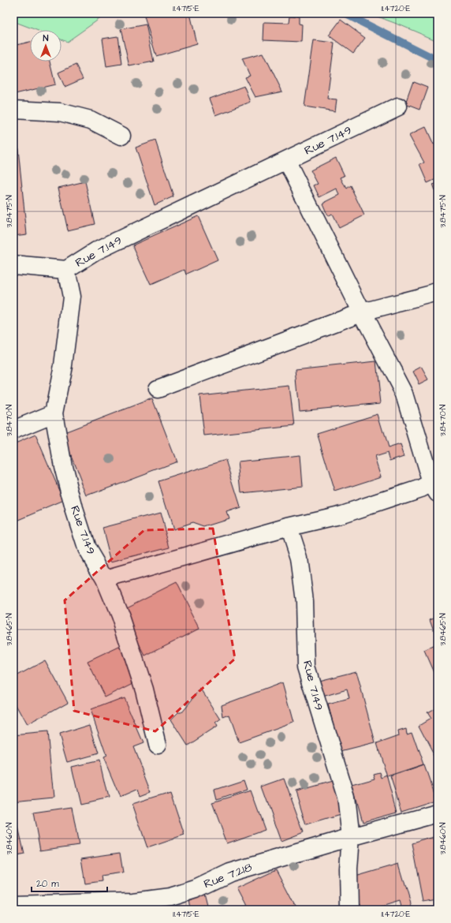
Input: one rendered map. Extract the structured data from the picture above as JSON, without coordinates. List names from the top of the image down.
{
  "streets": {
    "street": ["Rue 7.149", "Rue 7.218"]
  },
  "crossings": [
    ["Rue 7.149", "Rue 7.218"]
  ],
  "scale_bar": "20 m",
  "north": "top",
  "coordinates": [
    "11.4715°E",
    "11.4720°E",
    "3.8475°N",
    "3.8470°N",
    "3.8465°N",
    "3.8460°N"
  ]
}
